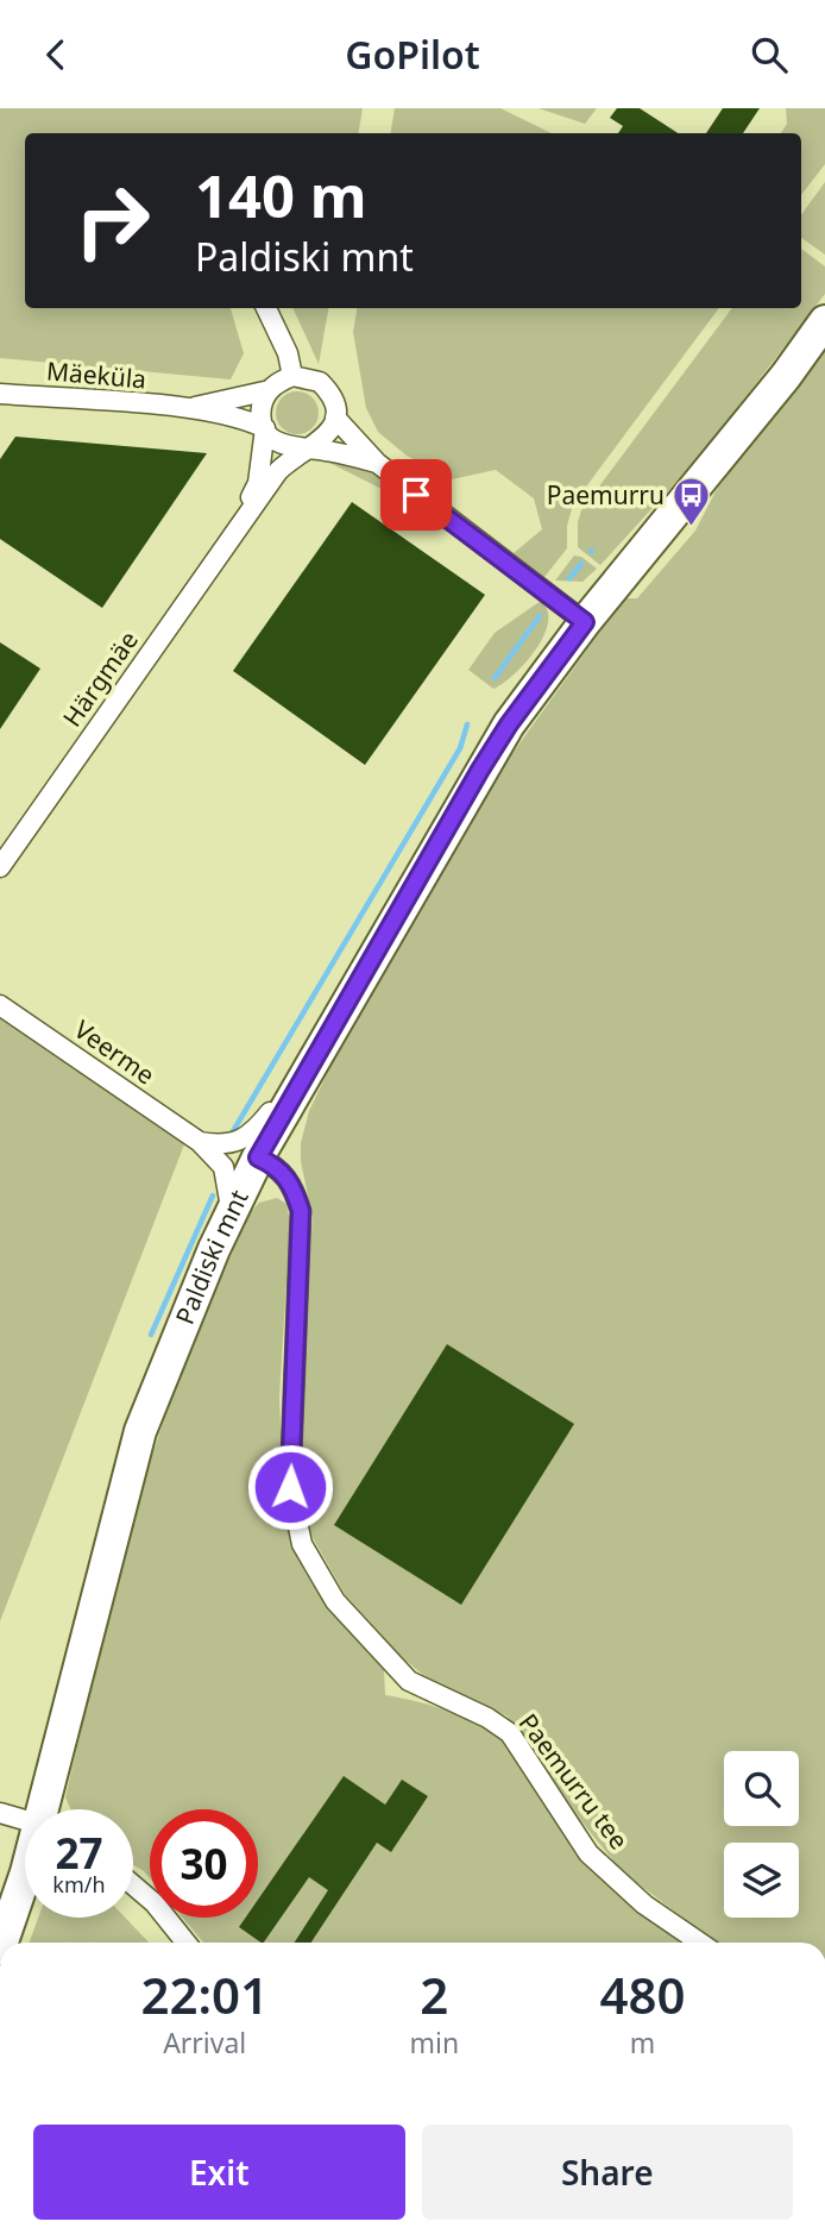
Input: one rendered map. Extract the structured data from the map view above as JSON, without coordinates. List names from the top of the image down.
{
  "streets": {
    "main road": ["Paldiski mnt"],
    "street": [
      "Mäeküla",
      "Härgmäe",
      "Veerme",
      "Paemurru tee"
    ]
  },
  "crossings": [
    ["Mäeküla", "Härgmäe"],
    ["Veerme", "Paldiski mnt"],
    ["Paldiski mnt", "Paemurru tee"]
  ],
  "places": {
    "bus stop": ["Paemurru"]
  },
  "page": {
    "header": "GoPilot",
    "turn": ["140 m", "Paldiski mnt"],
    "speed": "27 km/h",
    "limit": "30",
    "eta": [
      "22:01",
      "Arrival",
      "2",
      "min",
      "480",
      "m"
    ],
    "buttons": ["Exit", "Share"]
  }
}
